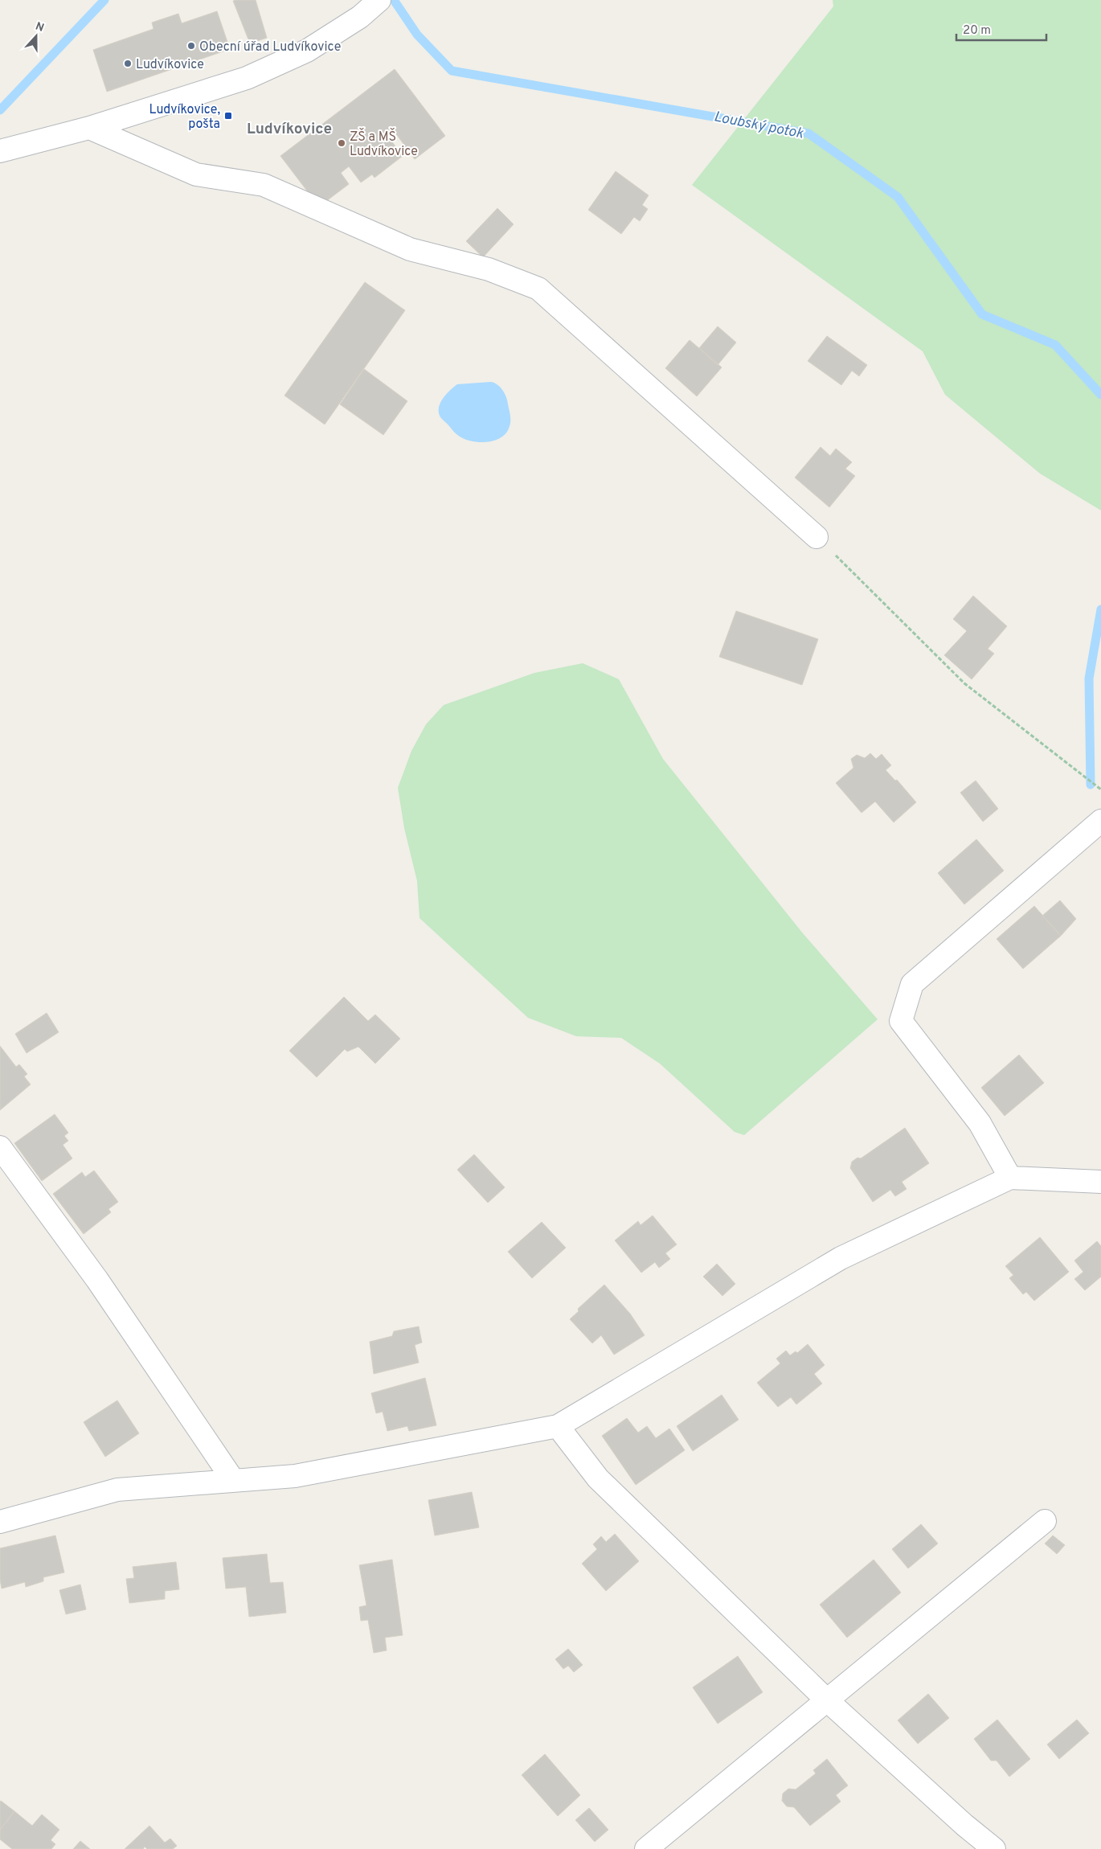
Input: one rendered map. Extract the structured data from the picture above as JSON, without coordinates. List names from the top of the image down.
{
  "districts": ["Ludvíkovice"],
  "water": ["Loubský potok"],
  "places": {
    "other": ["Obecní úřad Ludvíkovice", "Ludvíkovice", "ZŠ a MŠ Ludvíkovice"],
    "transit": ["Ludvíkovice, pošta"]
  },
  "scale_bar": "20 m",
  "north": "top"
}
